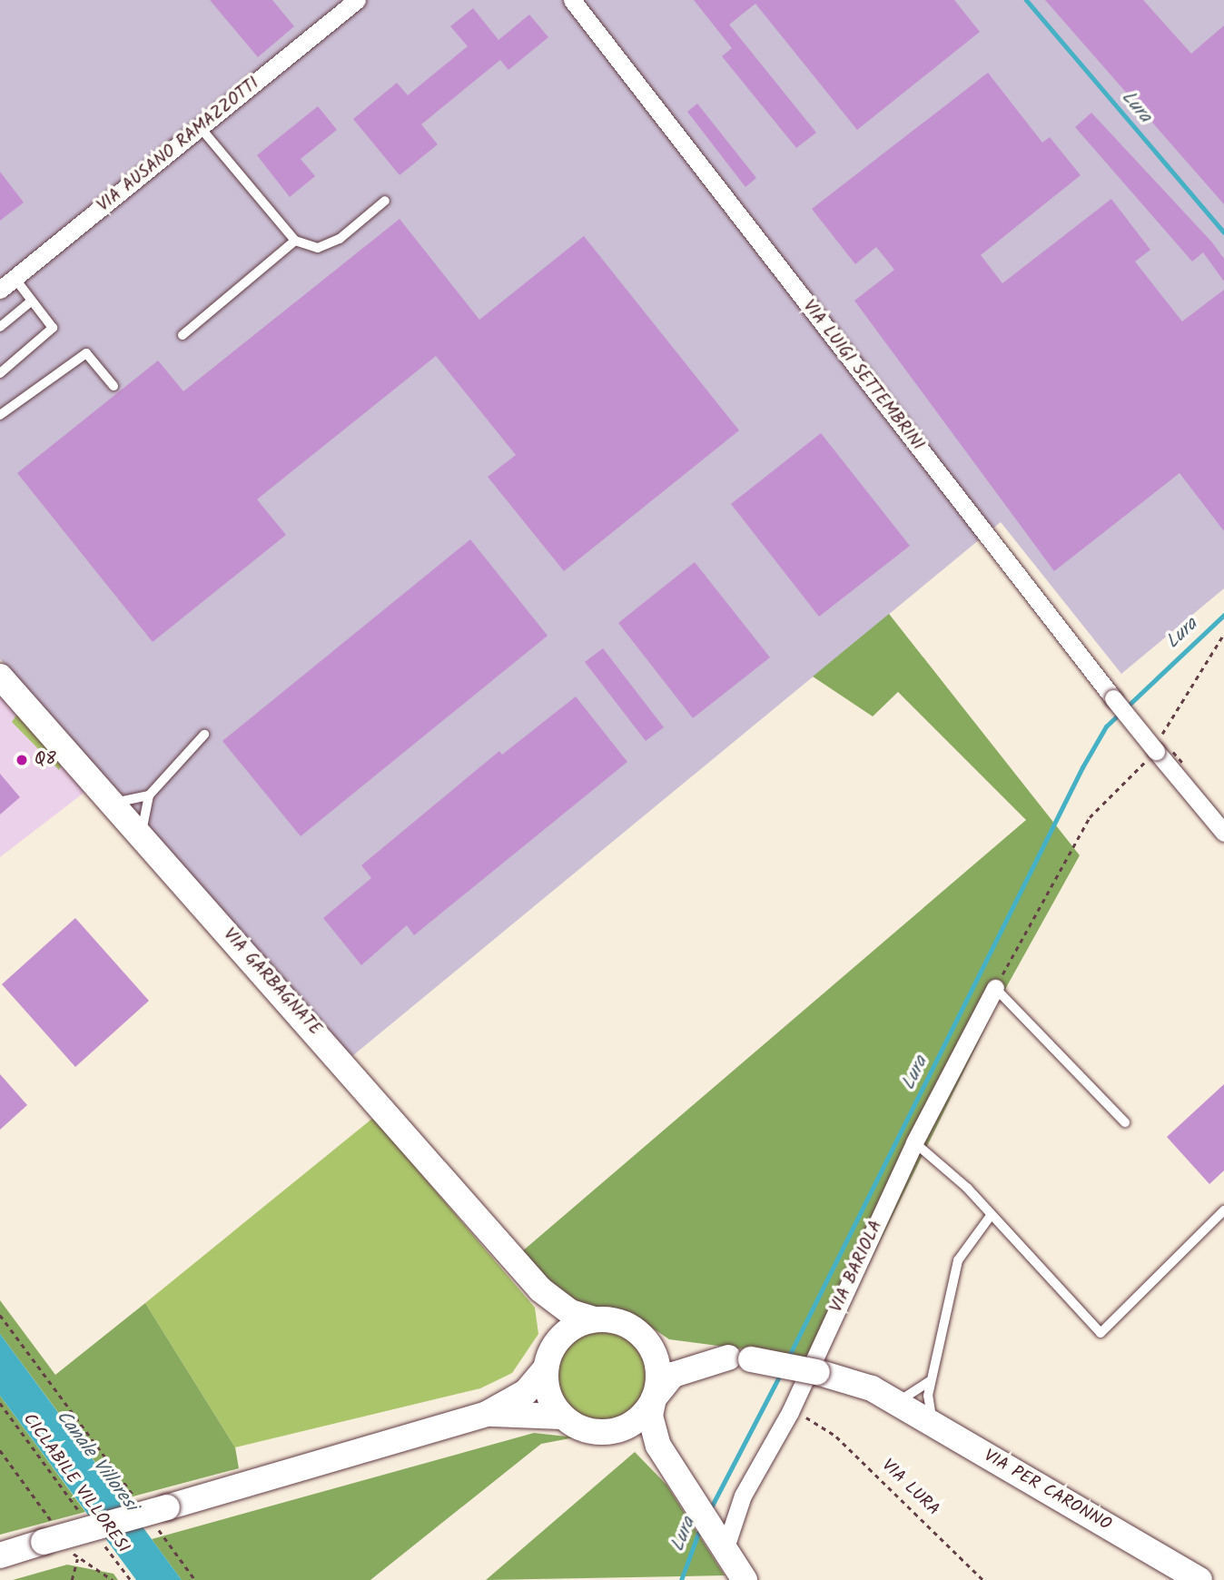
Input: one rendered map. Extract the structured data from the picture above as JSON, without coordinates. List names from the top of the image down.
{
  "streets": {
    "main road": ["VIA GARBAGNATE", "VIA PER CARONNO"],
    "street": ["VIA AUSANO RAMAZZOTTI", "VIA LUIGI SETTEMBRINI", "VIA BARIOLA"],
    "path": ["CICLABILE VILLORESI", "VIA LURA"]
  },
  "water": ["Lura", "Canale Villoresi"],
  "places": ["Q8"]
}
